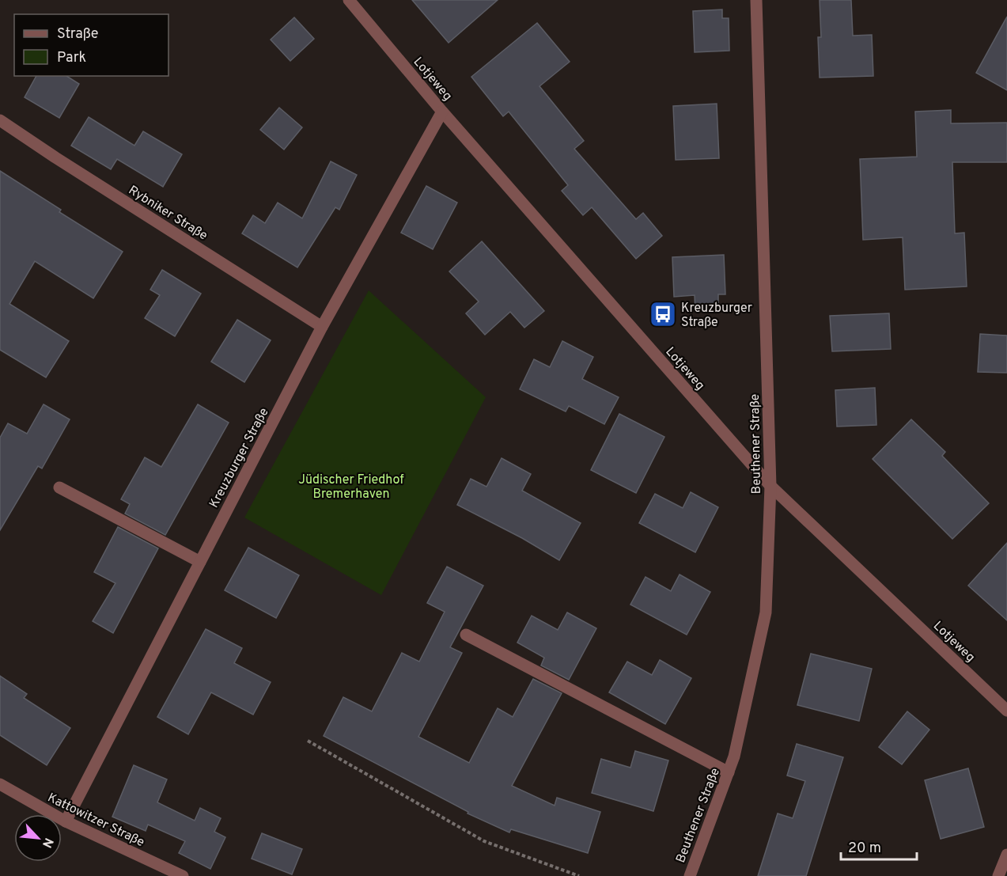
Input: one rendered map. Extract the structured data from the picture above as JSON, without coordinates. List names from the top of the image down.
{
  "streets": {
    "street": [
      "Lotjeweg",
      "Rybniker Straße",
      "Beuthener Straße",
      "Kreuzburger Straße",
      "Kattowitzer Straße"
    ]
  },
  "crossings": [
    ["Lotjeweg", "Beuthener Straße"],
    ["Lotjeweg", "Kreuzburger Straße"],
    ["Rybniker Straße", "Kreuzburger Straße"],
    ["Kreuzburger Straße", "Kattowitzer Straße"]
  ],
  "parks": ["Jüdischer Friedhof Bremerhaven"],
  "places": {
    "bus stop": ["Kreuzburger Straße"]
  },
  "legend": ["Straße", "Park"],
  "scale_bar": "20 m",
  "north": "bottom right"
}
